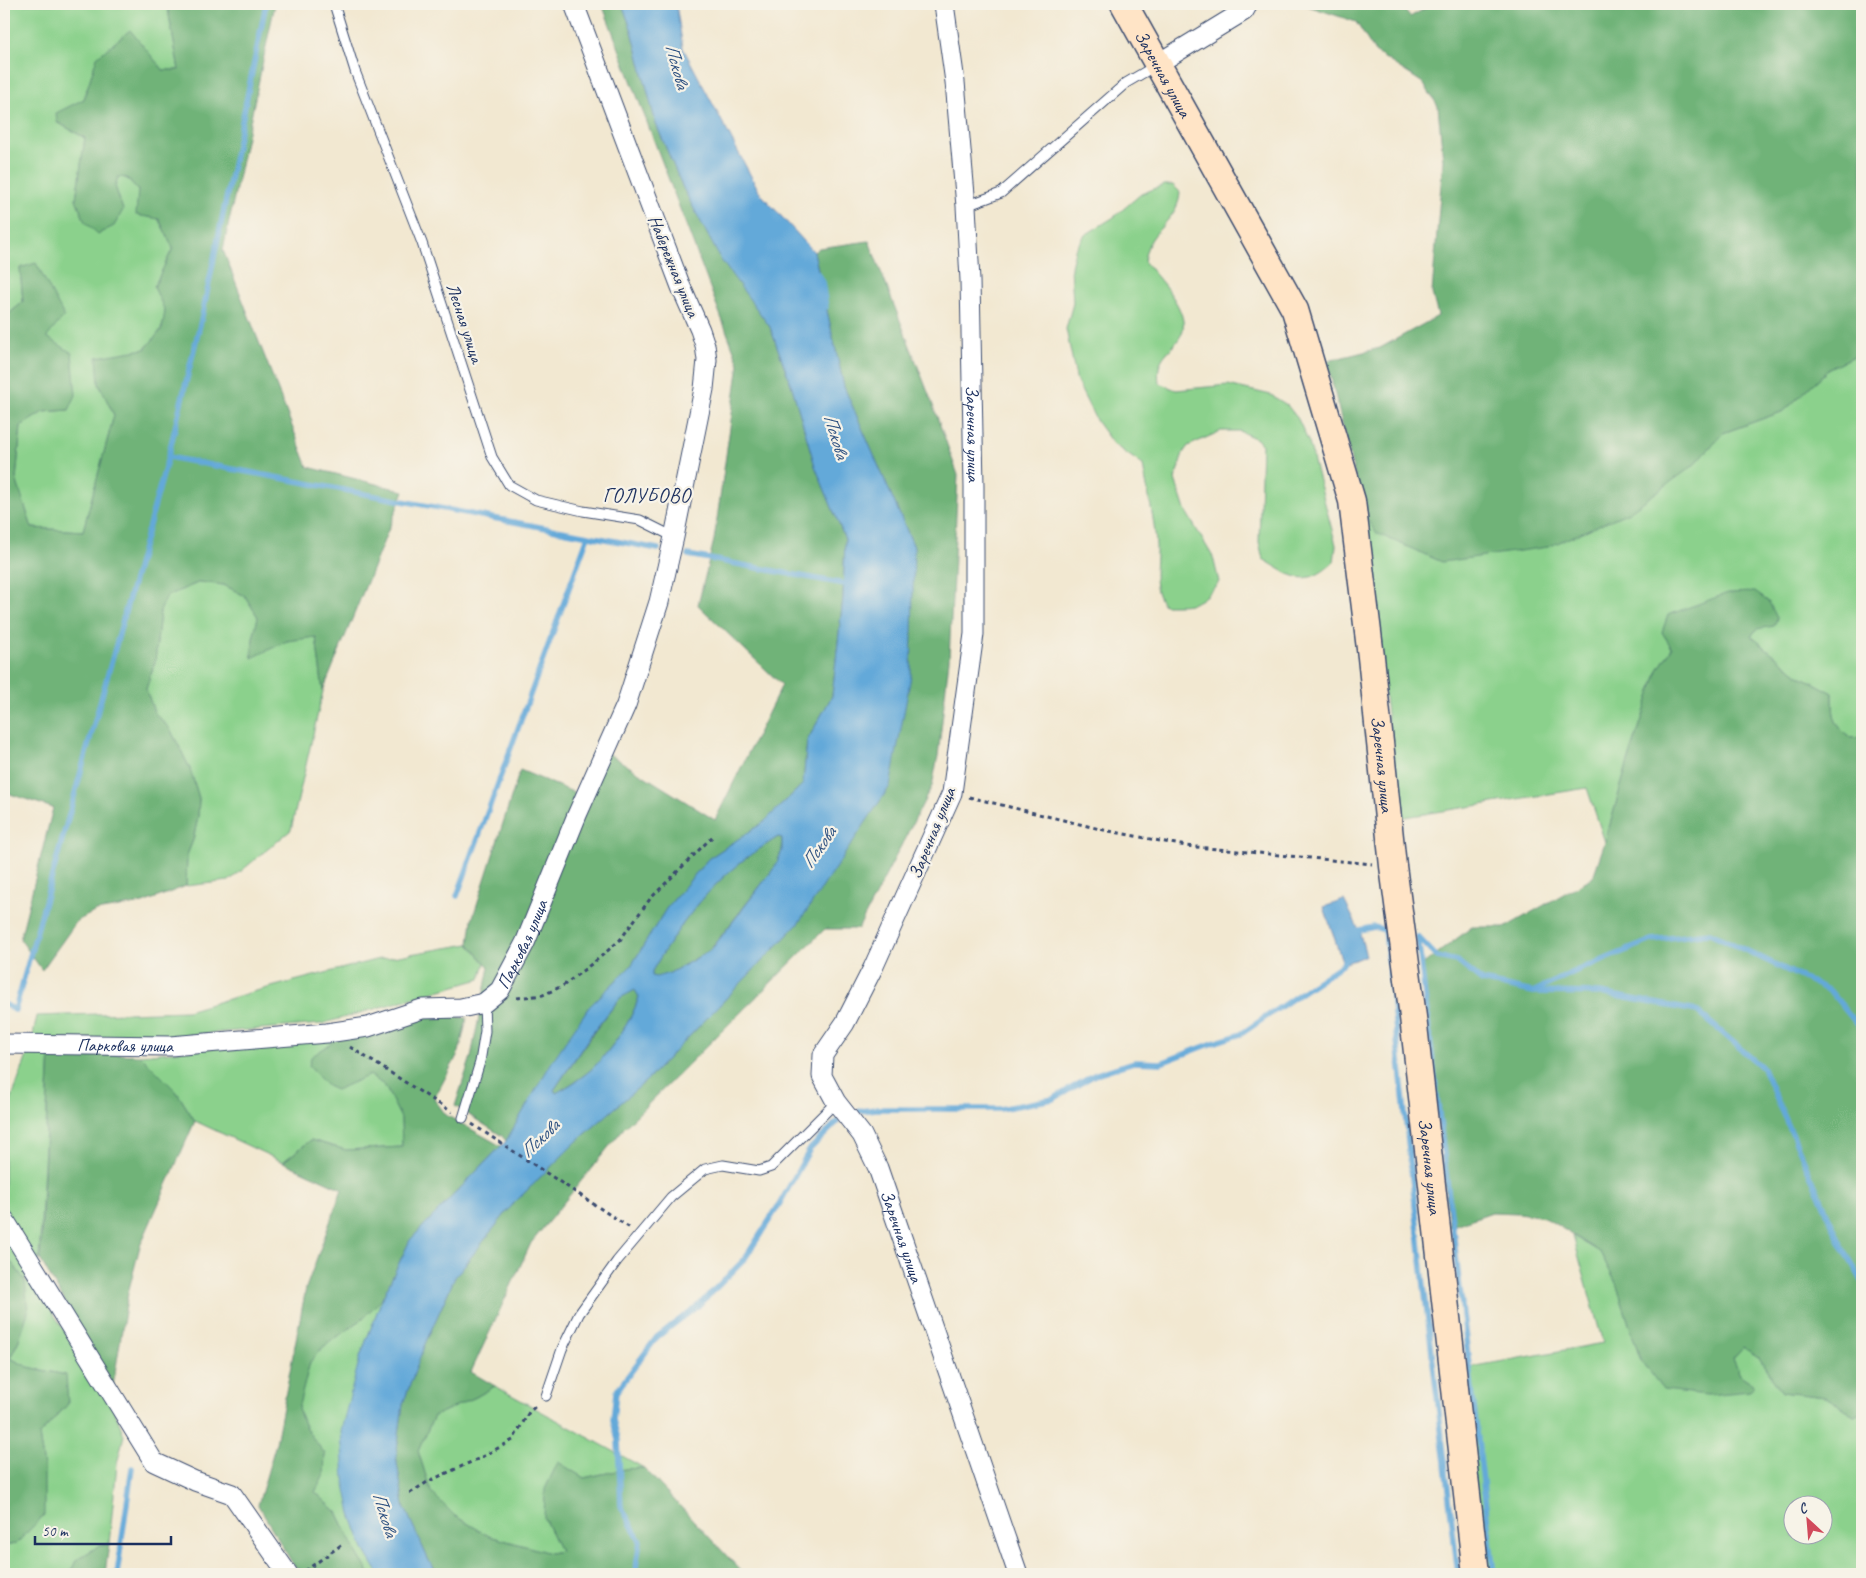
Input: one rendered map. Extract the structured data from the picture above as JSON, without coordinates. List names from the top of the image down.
{
  "streets": {
    "street": ["Заречная улица", "Набережная улица", "Парковая улица"],
    "lane": ["Лесная улица"]
  },
  "crossings": [
    ["Набережная улица", "Лесная улица"],
    ["Набережная улица", "Парковая улица"],
    ["Лесная улица", "Парковая улица"]
  ],
  "districts": ["ГОЛУБОВО"],
  "water": ["Пскова"],
  "scale_bar": "50 m",
  "north": "top left"
}
